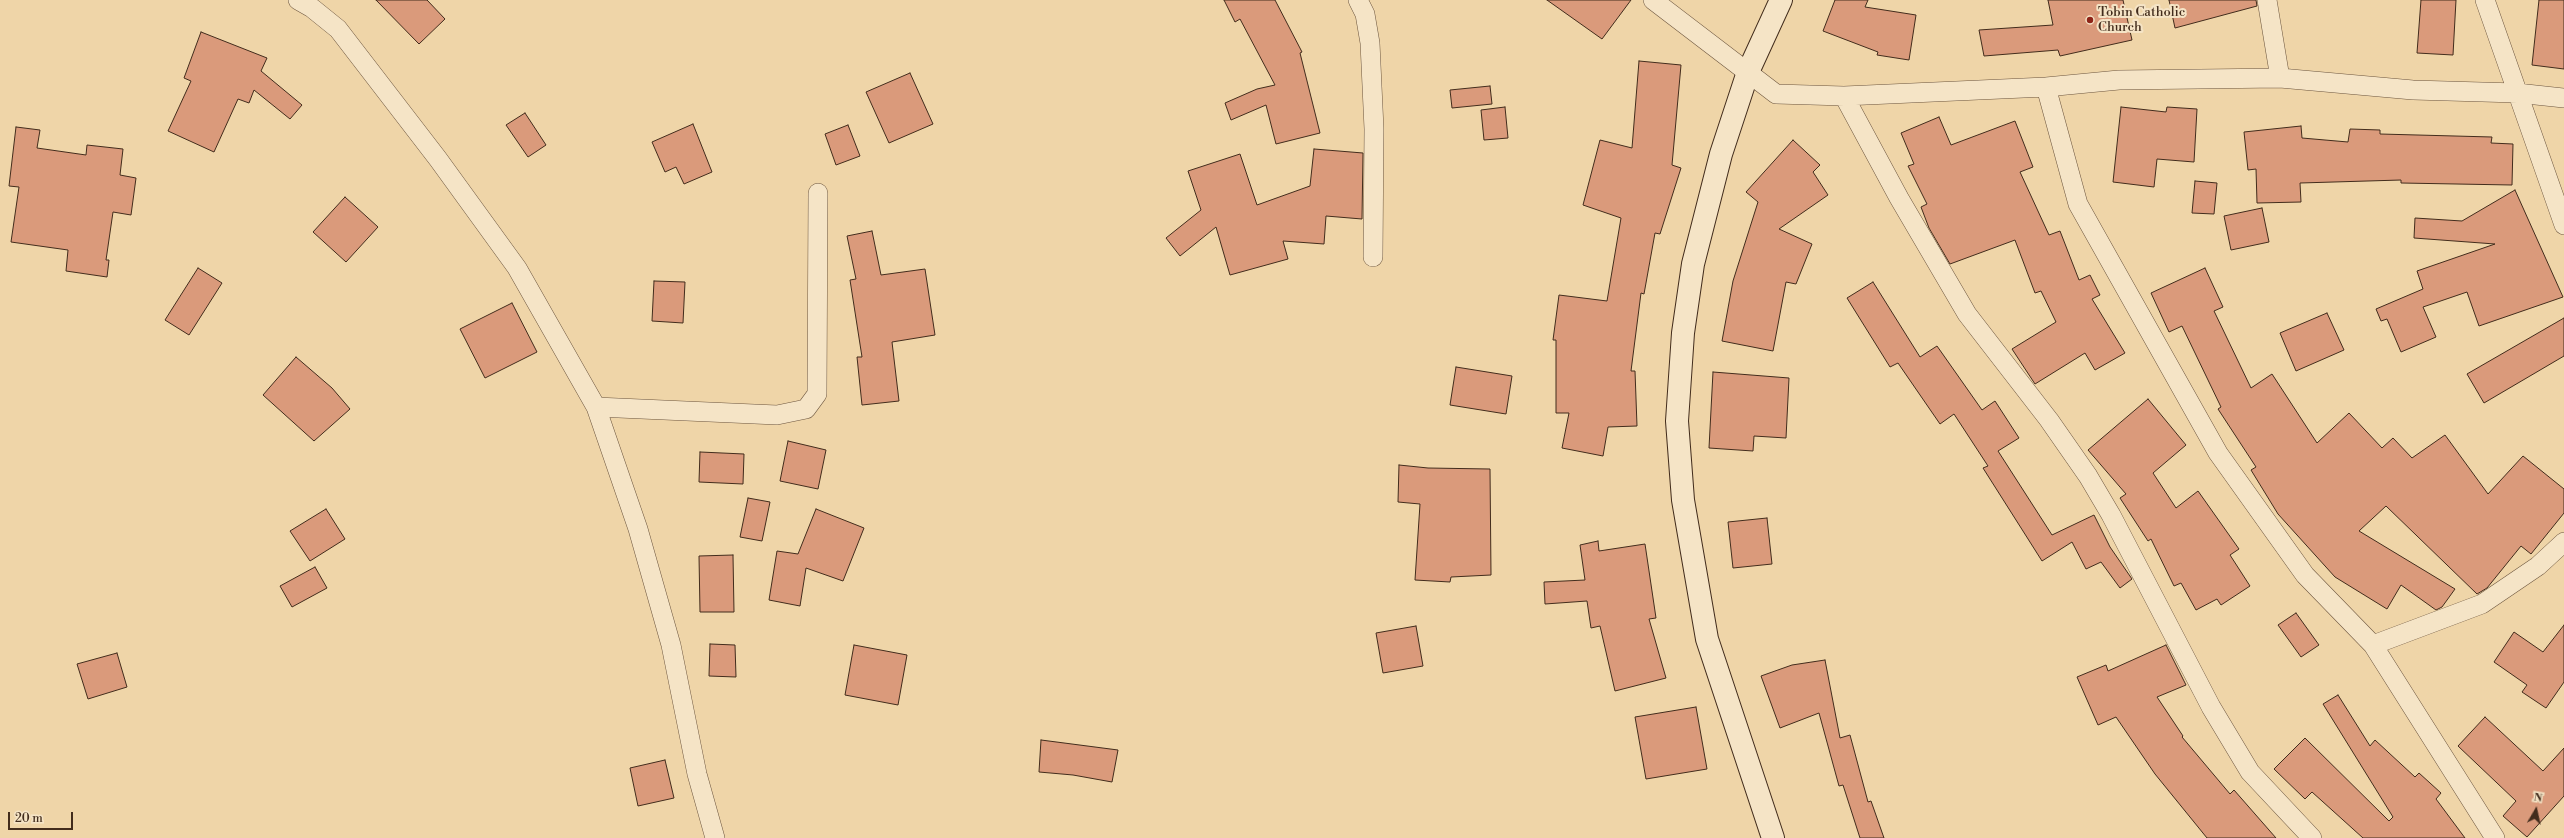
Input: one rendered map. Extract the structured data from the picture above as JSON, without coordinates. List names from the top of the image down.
{
  "places": ["Tobin Catholic Church"],
  "scale_bar": "20 m",
  "north": "top"
}
